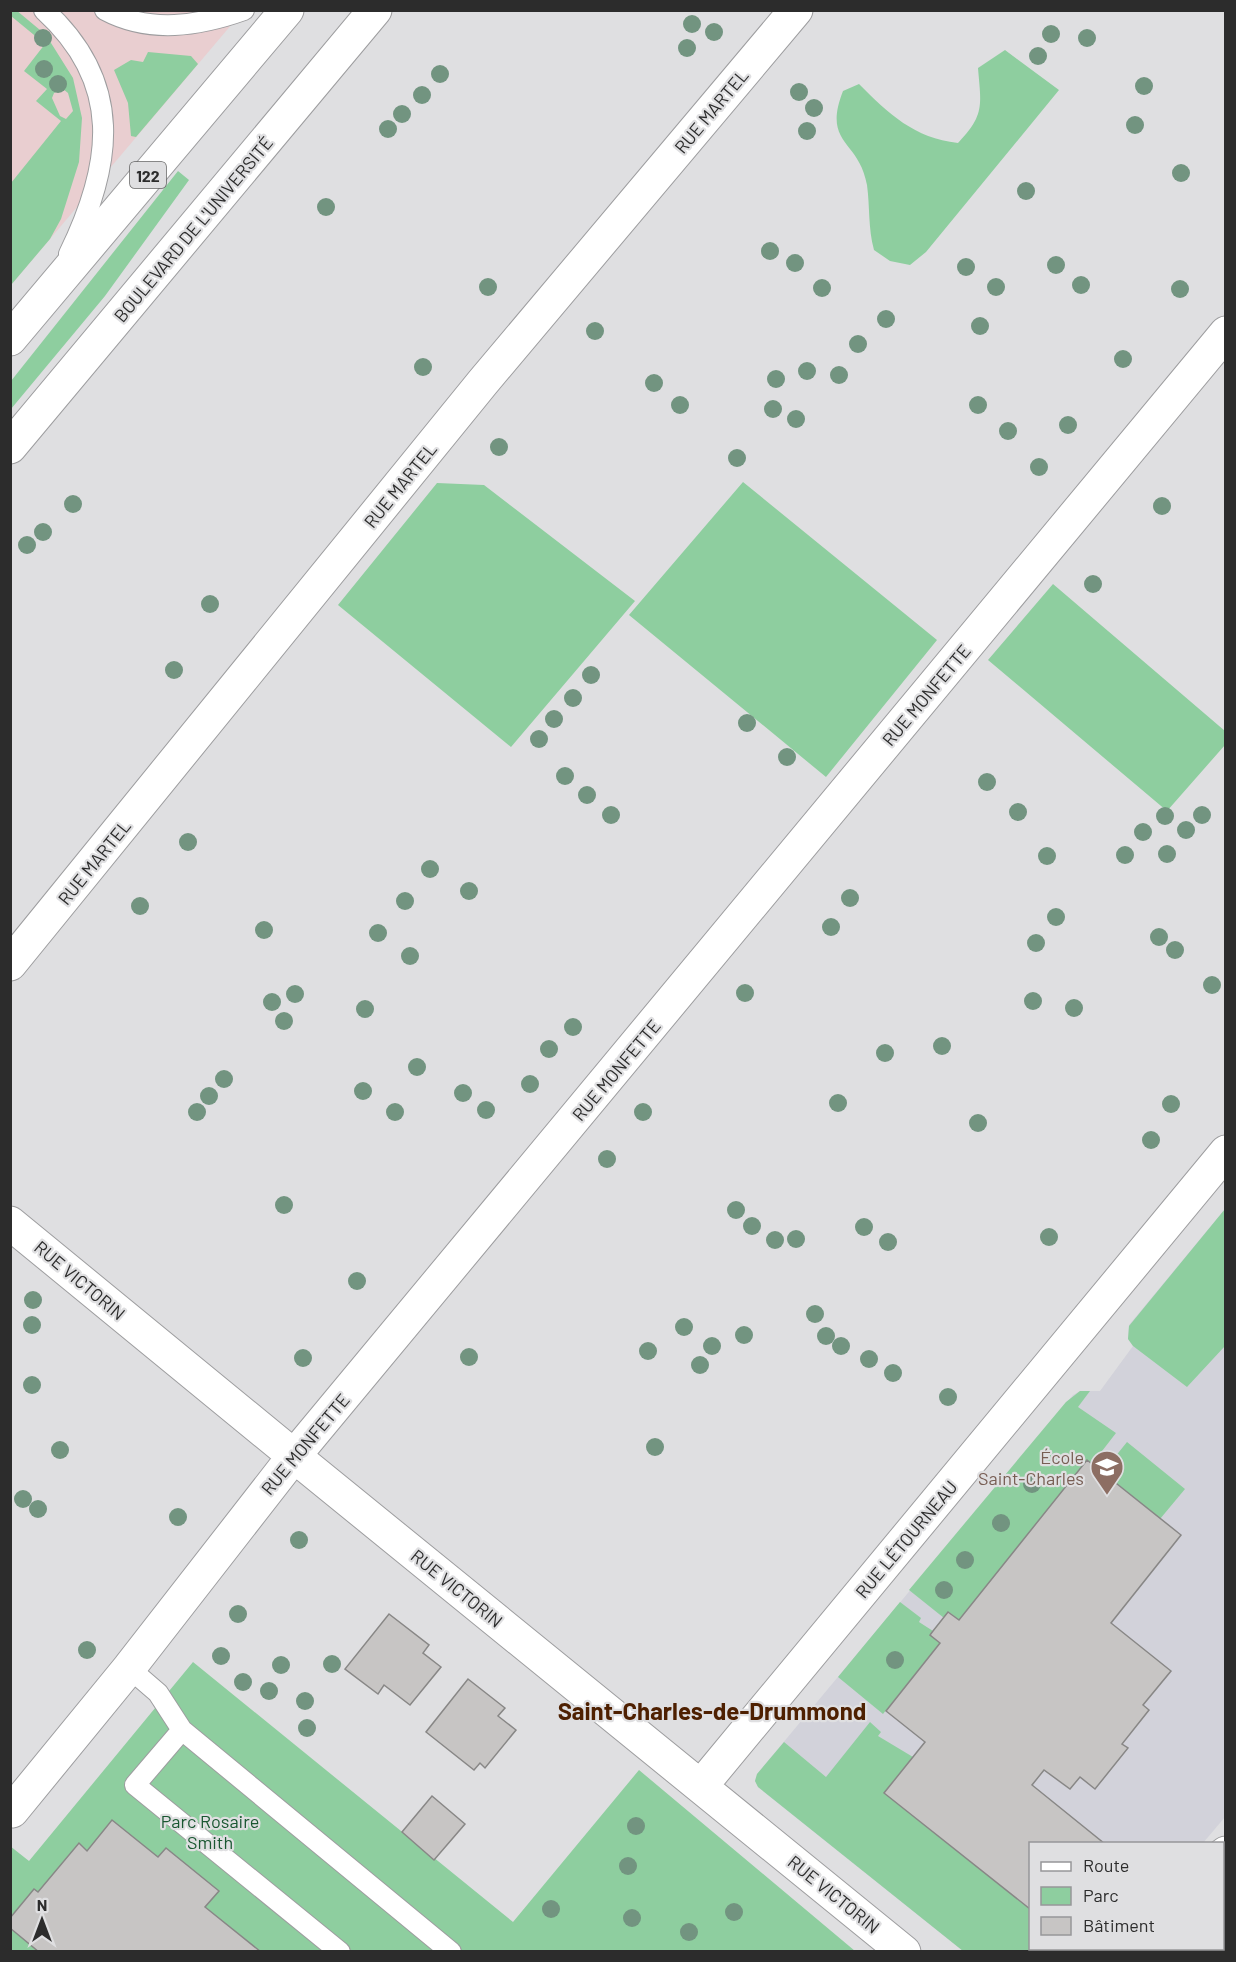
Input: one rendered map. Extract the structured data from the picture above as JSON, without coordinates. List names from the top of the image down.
{
  "streets": {
    "street": [
      "RUE MARTEL",
      "122",
      "BOULEVARD DE L'UNIVERSITÉ",
      "RUE MONFETTE",
      "RUE VICTORIN",
      "RUE LÉTOURNEAU"
    ]
  },
  "crossings": [
    ["RUE MONFETTE", "RUE VICTORIN"],
    ["RUE VICTORIN", "RUE LÉTOURNEAU"]
  ],
  "districts": ["Saint-Charles-de-Drummond"],
  "parks": ["Parc Rosaire Smith"],
  "places": {
    "school or university": ["École Saint-Charles"]
  },
  "legend": ["Route", "Parc", "Bâtiment"],
  "north": "top"
}
